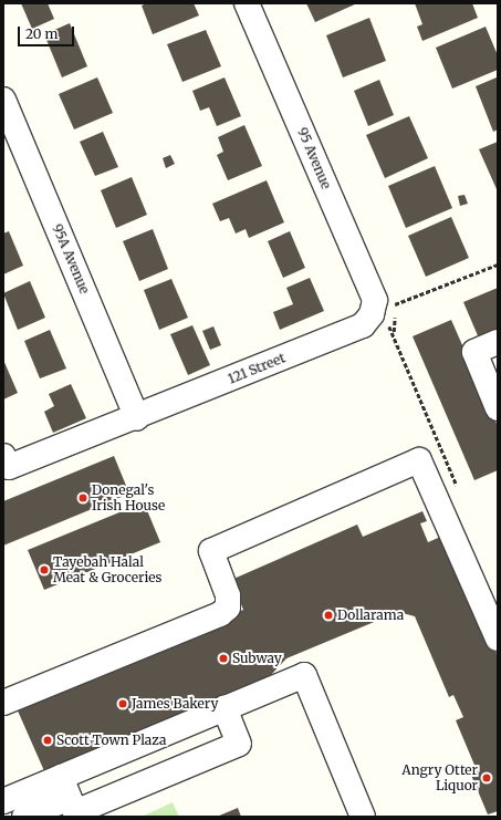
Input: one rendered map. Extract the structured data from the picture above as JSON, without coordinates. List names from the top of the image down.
{
  "streets": {
    "street": ["95 Avenue", "95A Avenue", "121 Street"]
  },
  "crossings": [
    ["95 Avenue", "121 Street"],
    ["95A Avenue", "121 Street"]
  ],
  "places": [
    "Donegal's Irish House",
    "Tayebah Halal Meat & Groceries",
    "Dollarama",
    "Subway",
    "James Bakery",
    "Scott Town Plaza",
    "Angry Otter Liquor"
  ],
  "scale_bar": "20 m"
}
